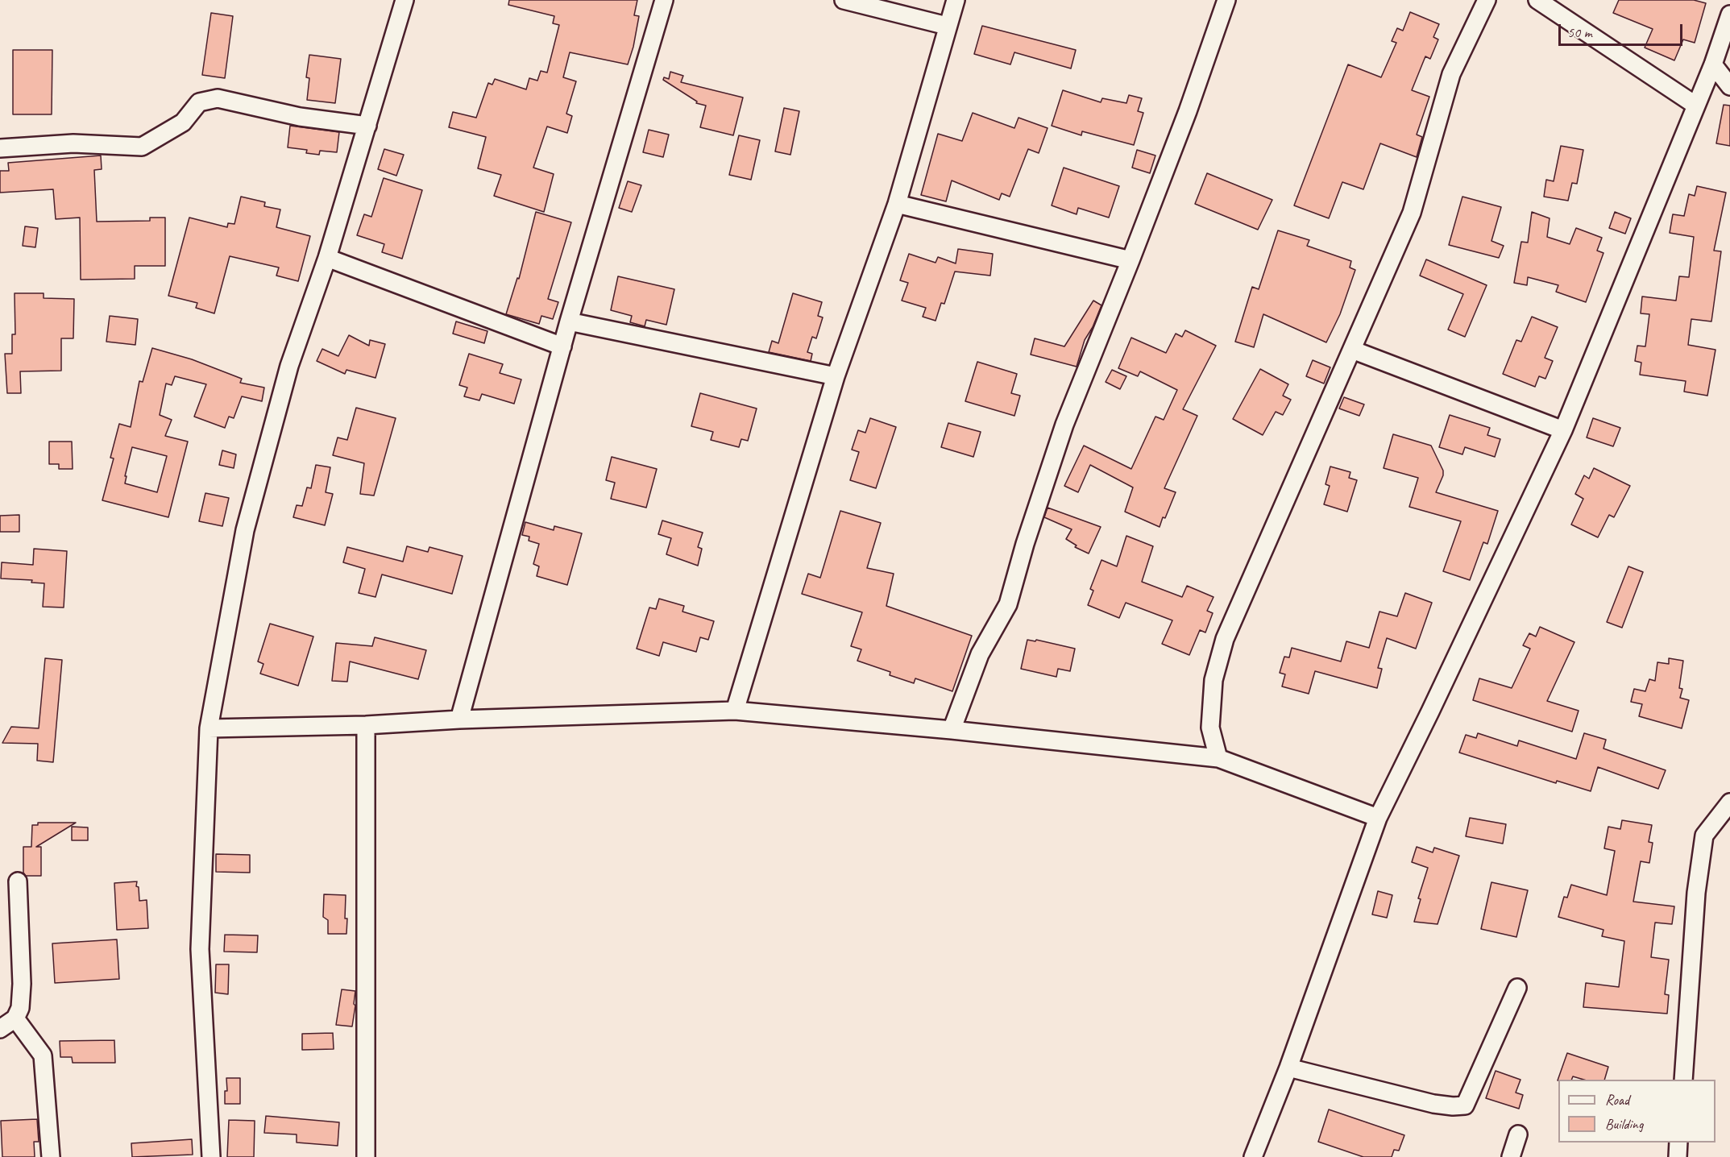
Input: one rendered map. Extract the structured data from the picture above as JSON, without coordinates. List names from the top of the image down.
{
  "legend": ["Road", "Building"],
  "scale_bar": "50 m"
}
